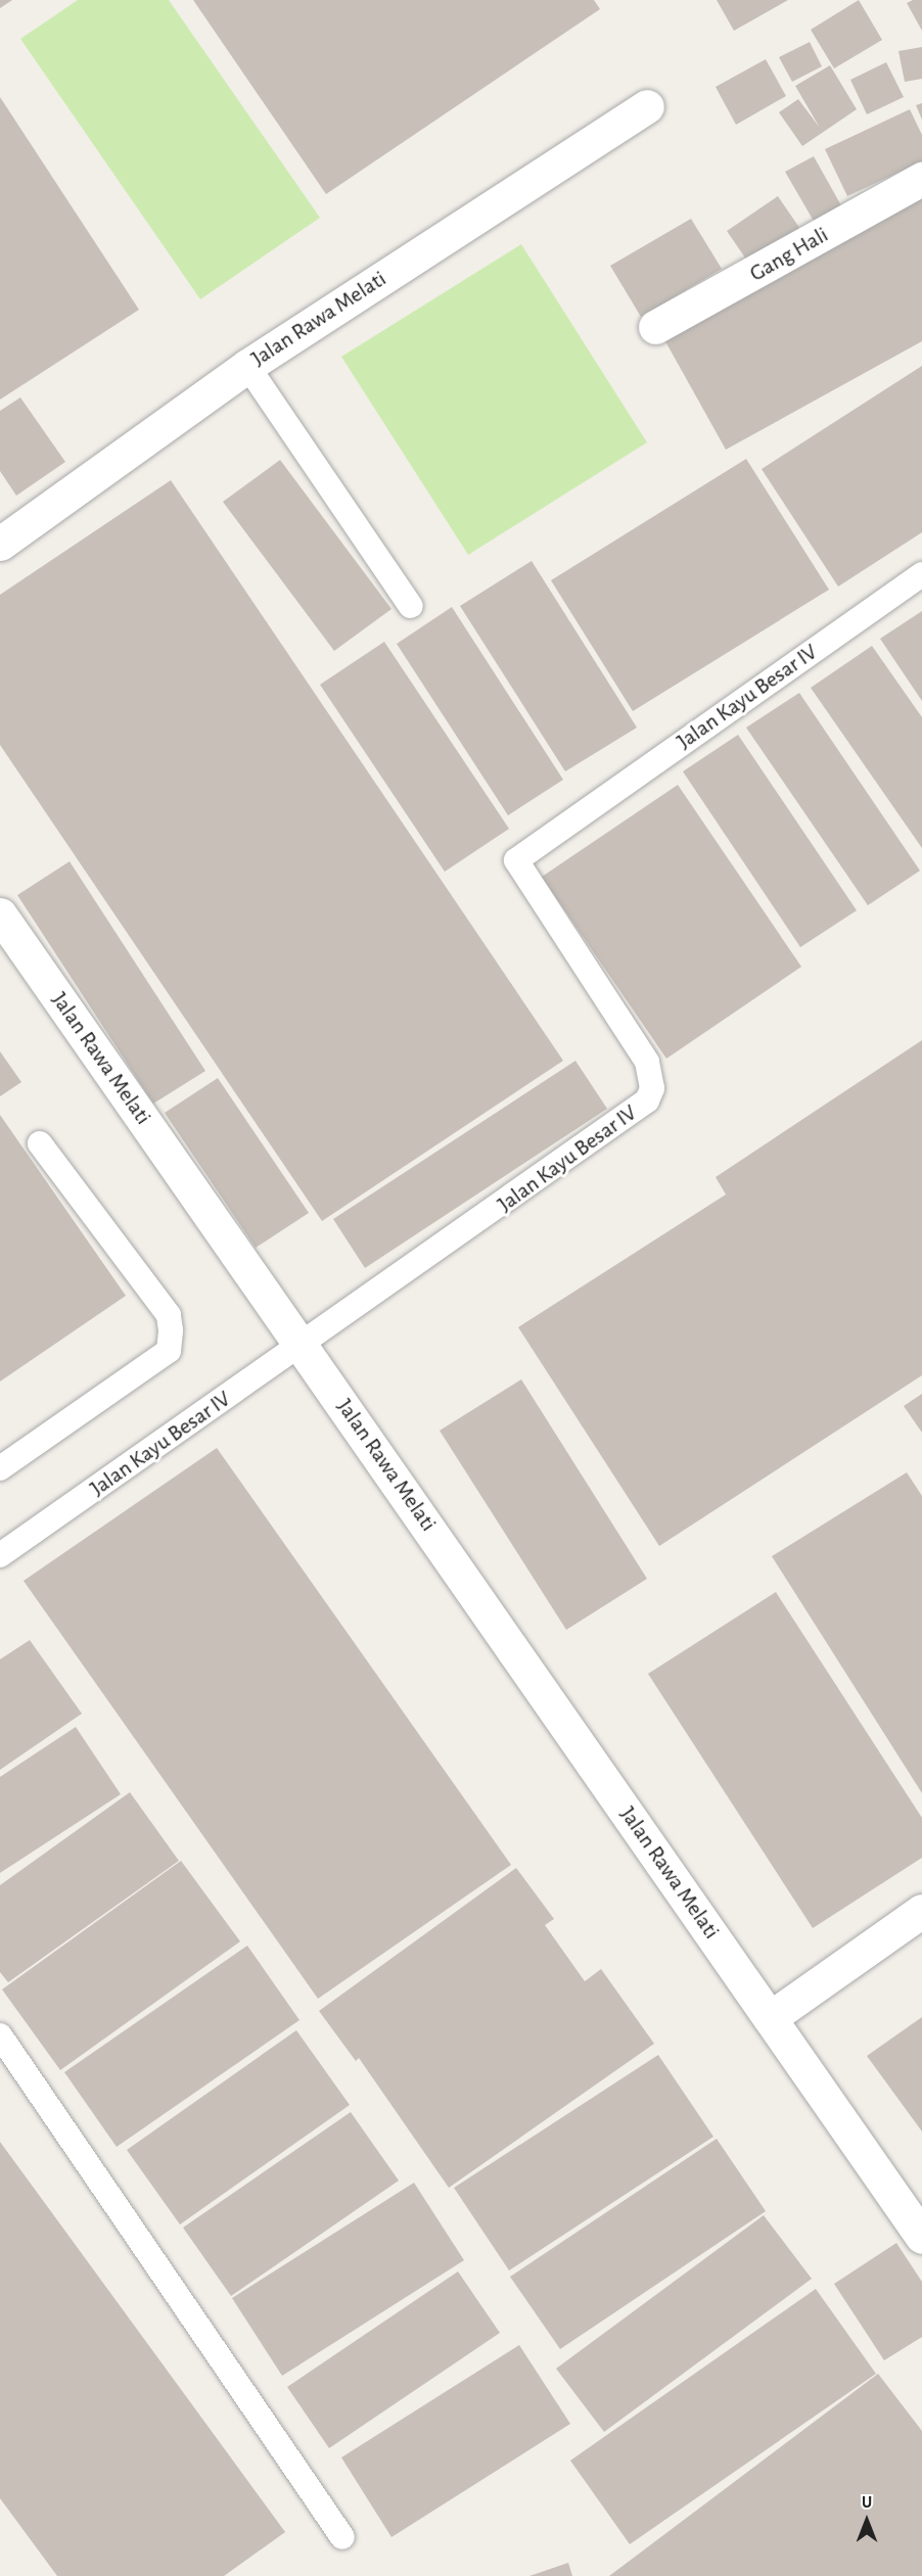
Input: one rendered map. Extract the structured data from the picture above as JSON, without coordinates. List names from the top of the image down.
{
  "streets": {
    "street": ["Gang Hali", "Jalan Rawa Melati"],
    "lane": ["Jalan Kayu Besar IV"]
  },
  "crossings": [
    ["Jalan Rawa Melati", "Jalan Kayu Besar IV"]
  ],
  "north": "top"
}
